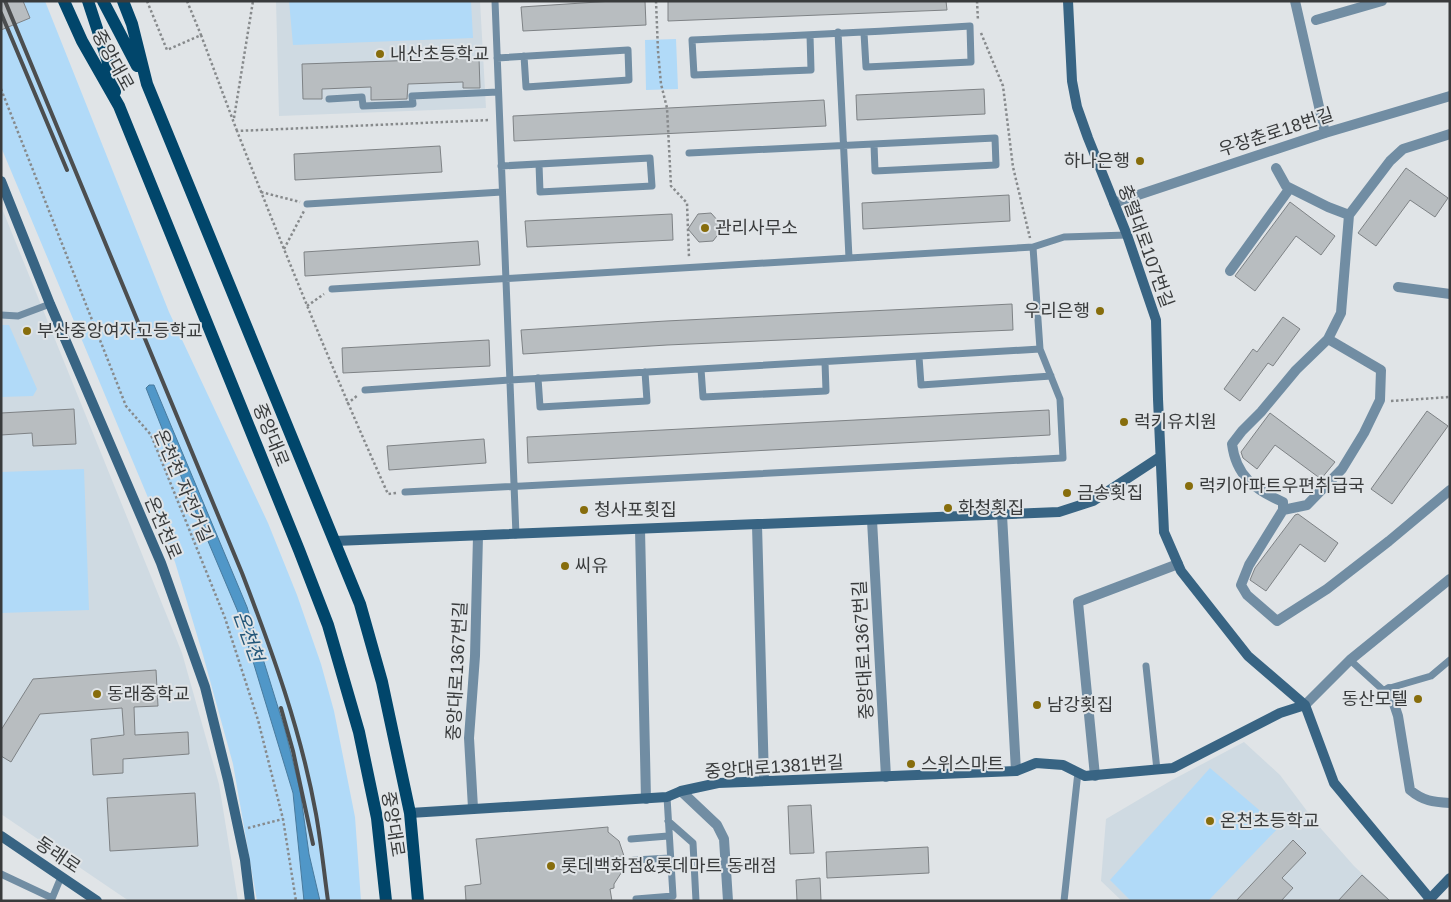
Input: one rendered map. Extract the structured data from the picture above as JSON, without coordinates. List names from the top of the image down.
{
  "streets": {
    "main road": ["중앙대로"],
    "street": [
      "우장춘로18번길",
      "충렬대로107번길",
      "온천천로",
      "중앙대로1367번길",
      "중앙대로1381번길",
      "동래로"
    ],
    "path": ["온천천 자전거길"]
  },
  "crossings": [
    ["중앙대로", "중앙대로1381번길"],
    ["우장춘로18번길", "충렬대로107번길"],
    ["충렬대로107번길", "중앙대로1381번길"],
    ["중앙대로1367번길", "중앙대로1381번길"]
  ],
  "water": ["온천천"],
  "places": [
    "내산초등학교",
    "하나은행",
    "관리사무소",
    "우리은행",
    "부산중앙여자고등학교",
    "럭키유치원",
    "럭키아파트우편취급국",
    "금송횟집",
    "화청횟집",
    "청사포횟집",
    "씨유",
    "동래중학교",
    "동산모텔",
    "남강횟집",
    "스위스마트",
    "온천초등학교",
    "롯데백화점&롯데마트 동래점"
  ]
}
